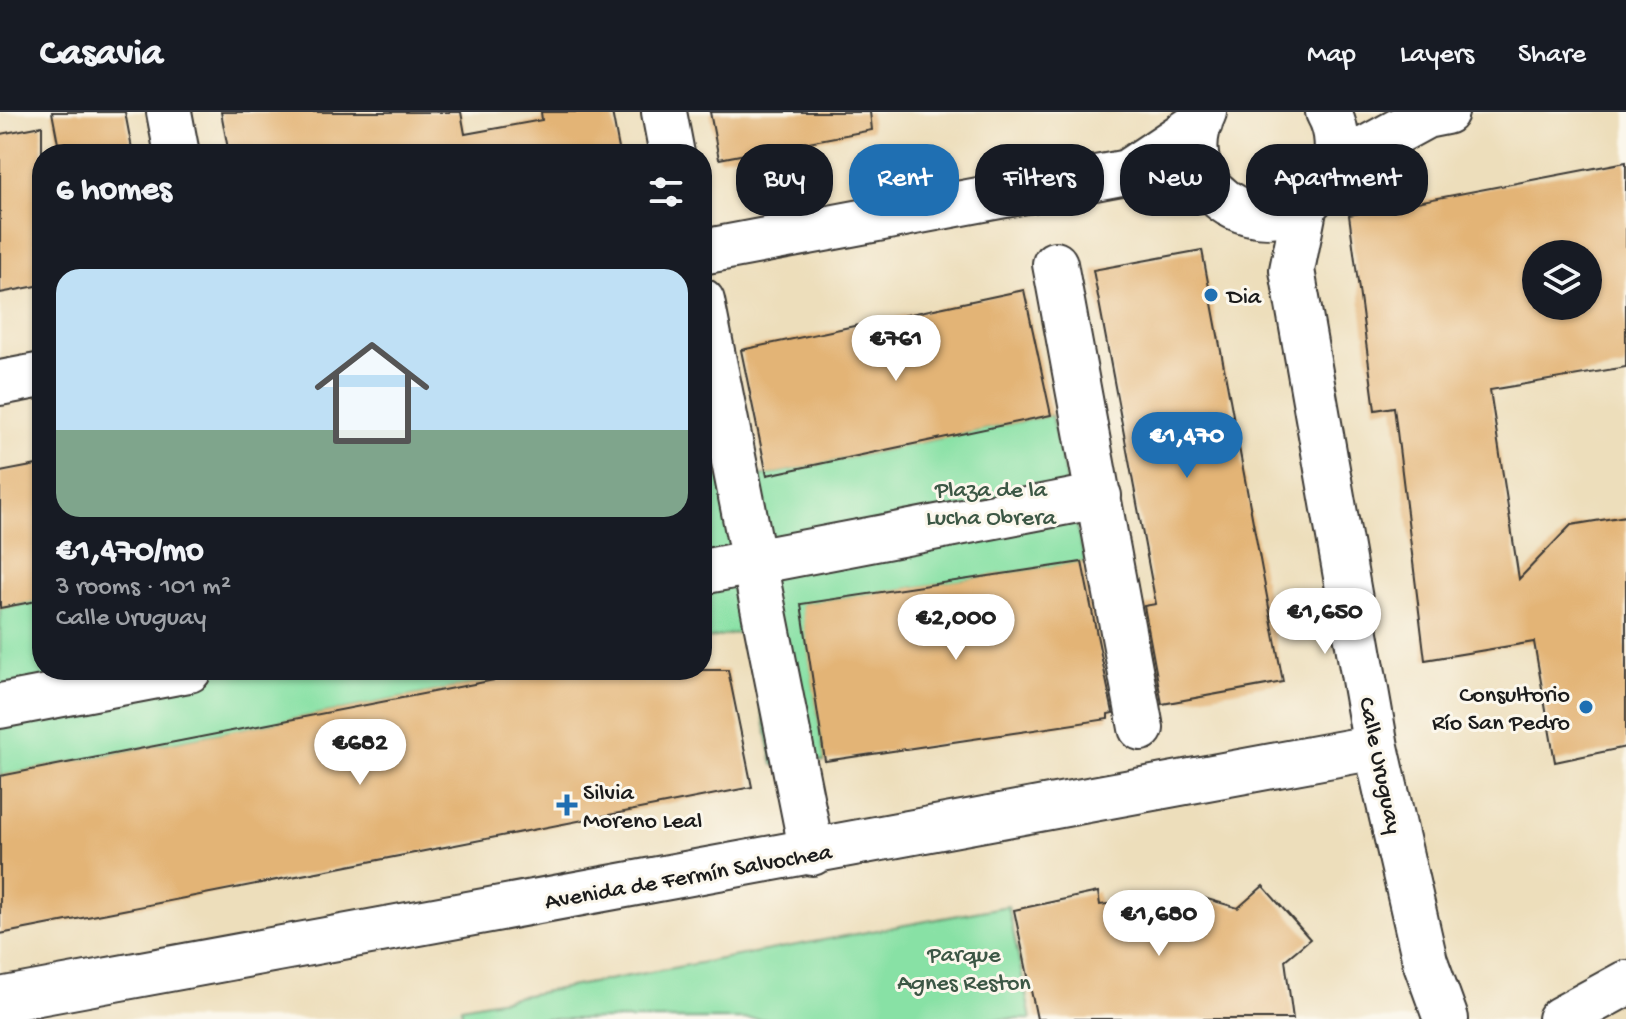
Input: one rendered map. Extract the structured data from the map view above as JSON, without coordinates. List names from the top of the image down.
{
  "streets": {
    "street": ["Calle Uruguay", "Avenida de Fermín Salvochea"]
  },
  "crossings": [
    ["Calle Uruguay", "Avenida de Fermín Salvochea"]
  ],
  "parks": ["Plaza de la Lucha Obrera", "Parque Agnes Reston"],
  "places": {
    "other": ["Dia", "Consultorio Río San Pedro"],
    "health": ["Silvia Moreno Leal"]
  },
  "page": {
    "header": "Casavia",
    "nav": ["Map", "Layers", "Share"],
    "chip": [
      "Buy",
      "Rent",
      "Filters",
      "New",
      "Apartment"
    ],
    "heading": "6 homes",
    "list": [
      {
        "name": "€1,470/mo",
        "note": "3 rooms · 101 m² · Calle Uruguay"
      }
    ],
    "price": [
      "€761",
      "€1,470",
      "€1,650",
      "€2,000",
      "€682",
      "€1,680"
    ]
  }
}
